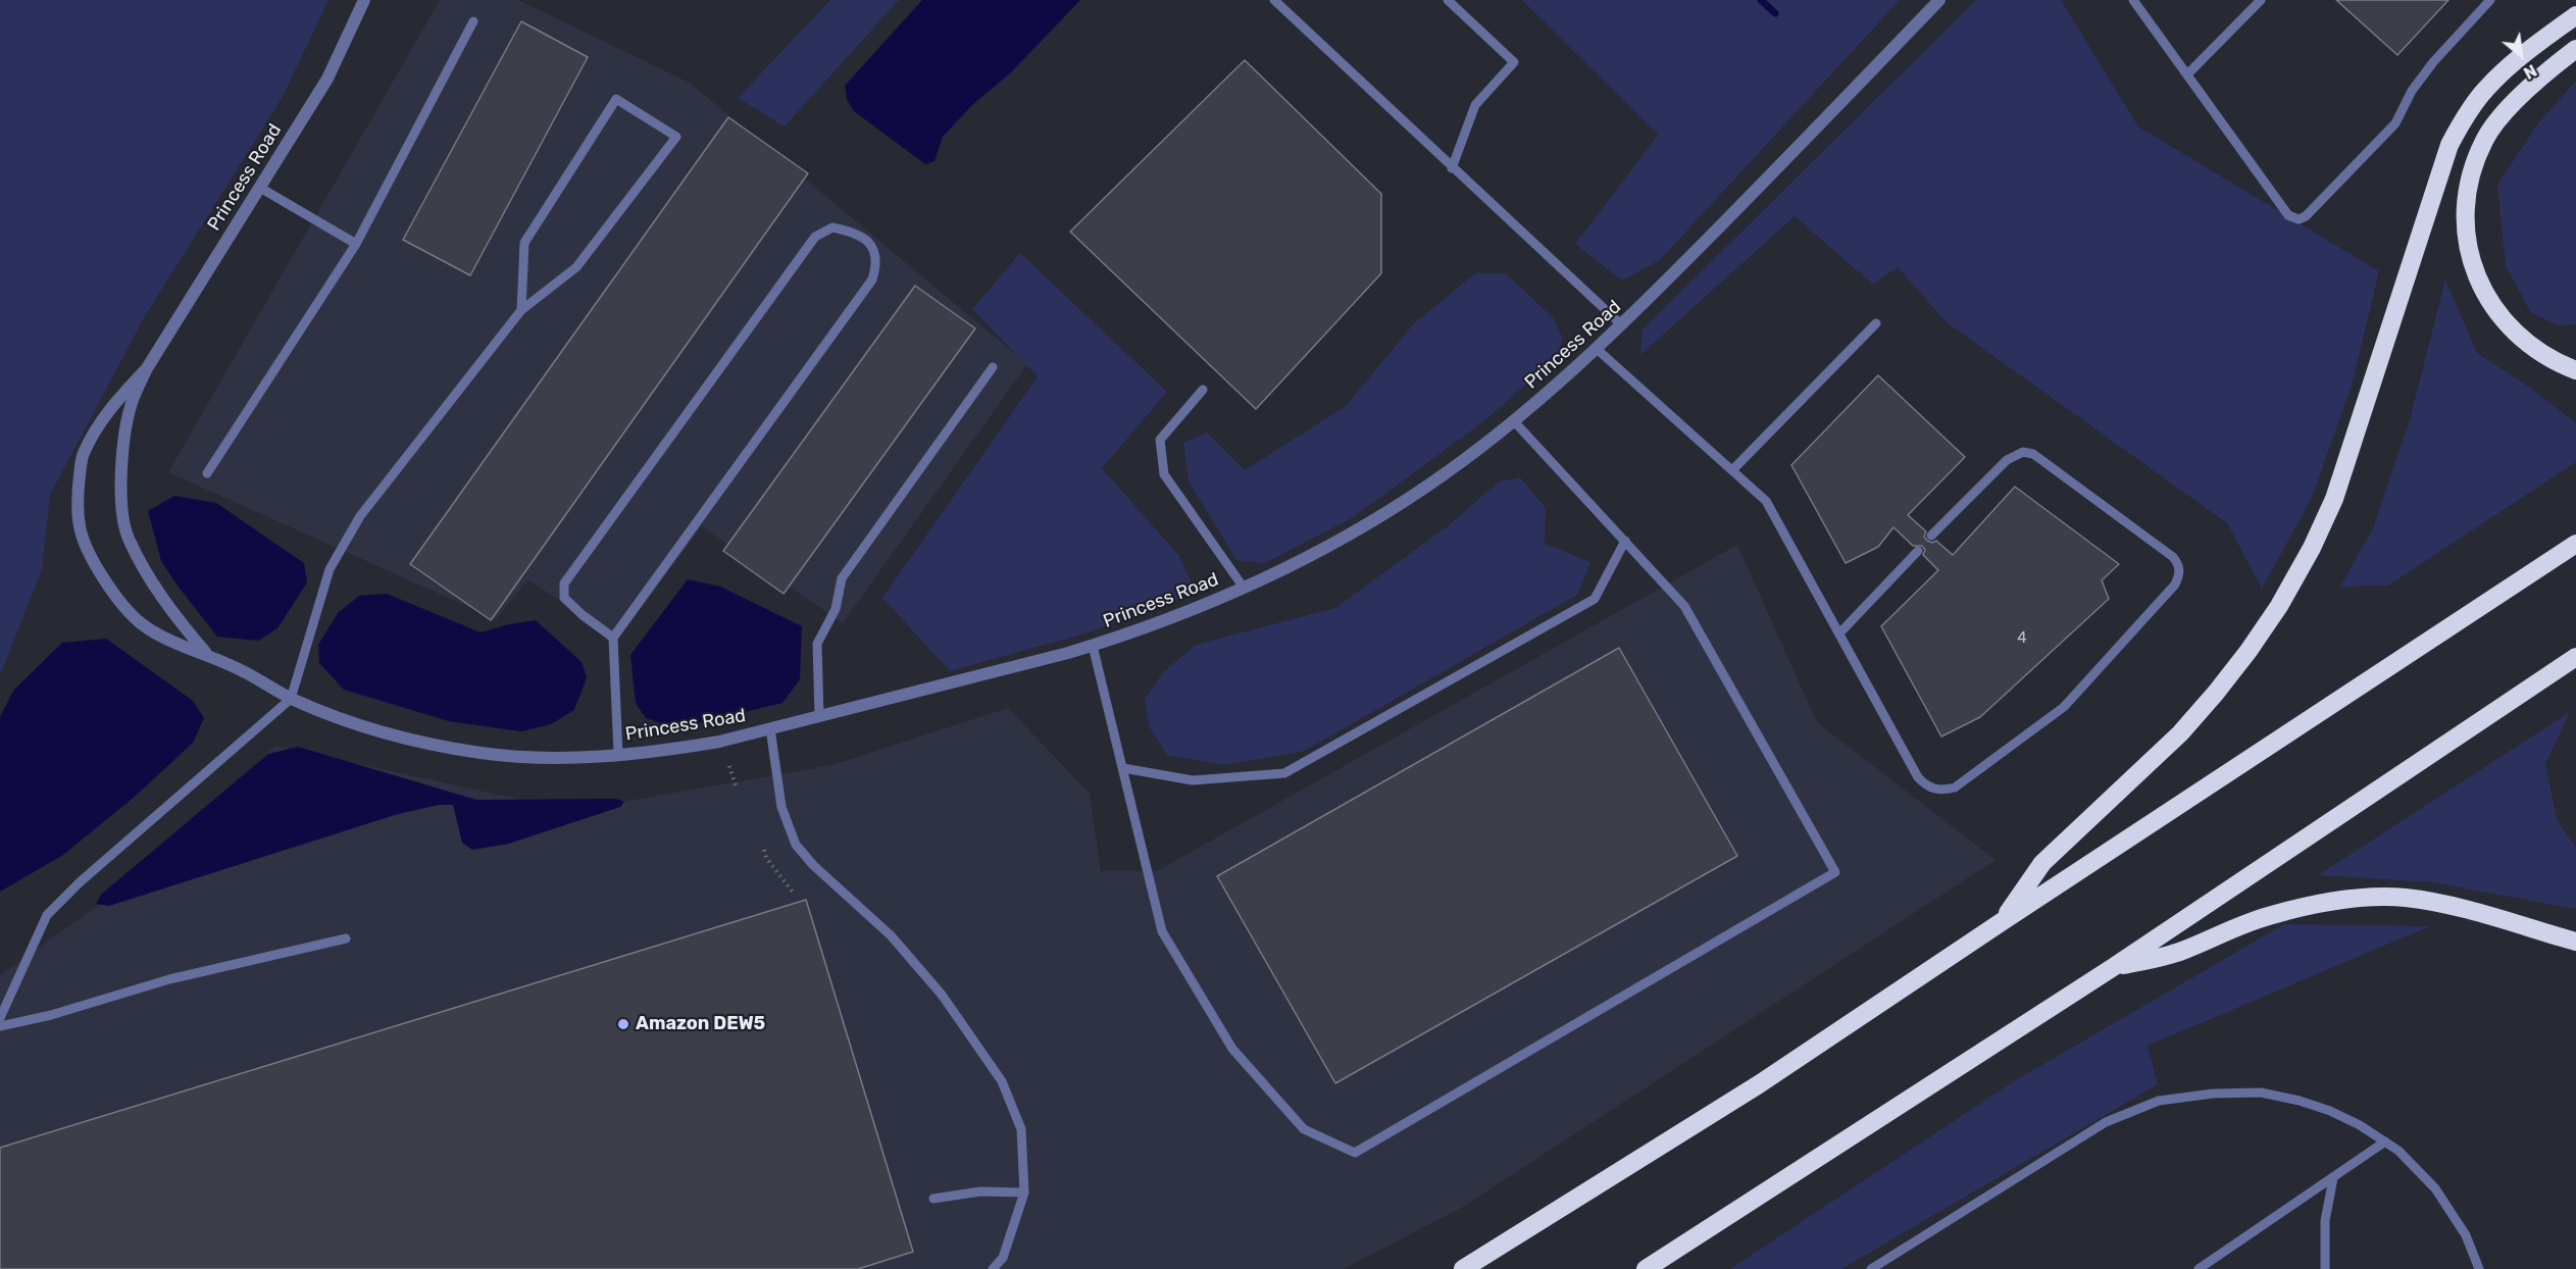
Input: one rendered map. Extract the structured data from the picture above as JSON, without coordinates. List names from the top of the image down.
{
  "streets": {
    "street": ["Princess Road"]
  },
  "places": ["Amazon DEW5"],
  "house_numbers": ["4"],
  "north": "bottom right"
}
